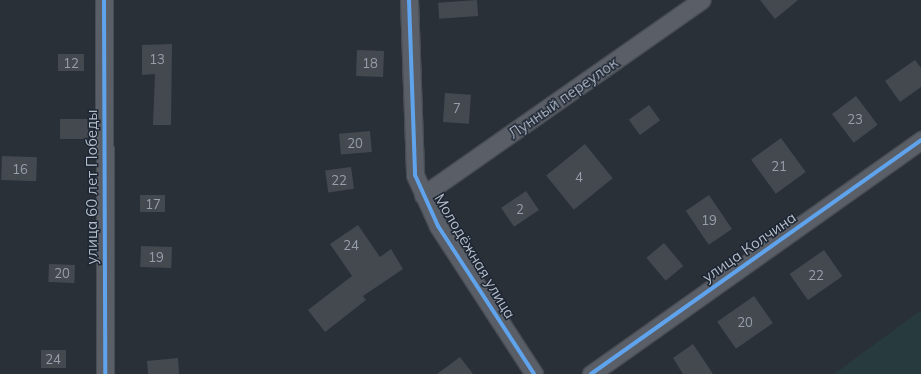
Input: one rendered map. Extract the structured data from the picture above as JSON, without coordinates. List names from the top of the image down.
{
  "streets": {
    "street": [
      "Лунный переулок",
      "улица 60 лет Победы",
      "улица Колчина",
      "Молодёжная улица"
    ]
  },
  "crossings": [
    ["Лунный переулок", "Молодёжная улица"]
  ],
  "house_numbers": [
    "13",
    "12",
    "18",
    "7",
    "23",
    "20",
    "21",
    "16",
    "4",
    "22",
    "17",
    "2",
    "19",
    "24",
    "19",
    "20",
    "22",
    "20",
    "24"
  ]
}
